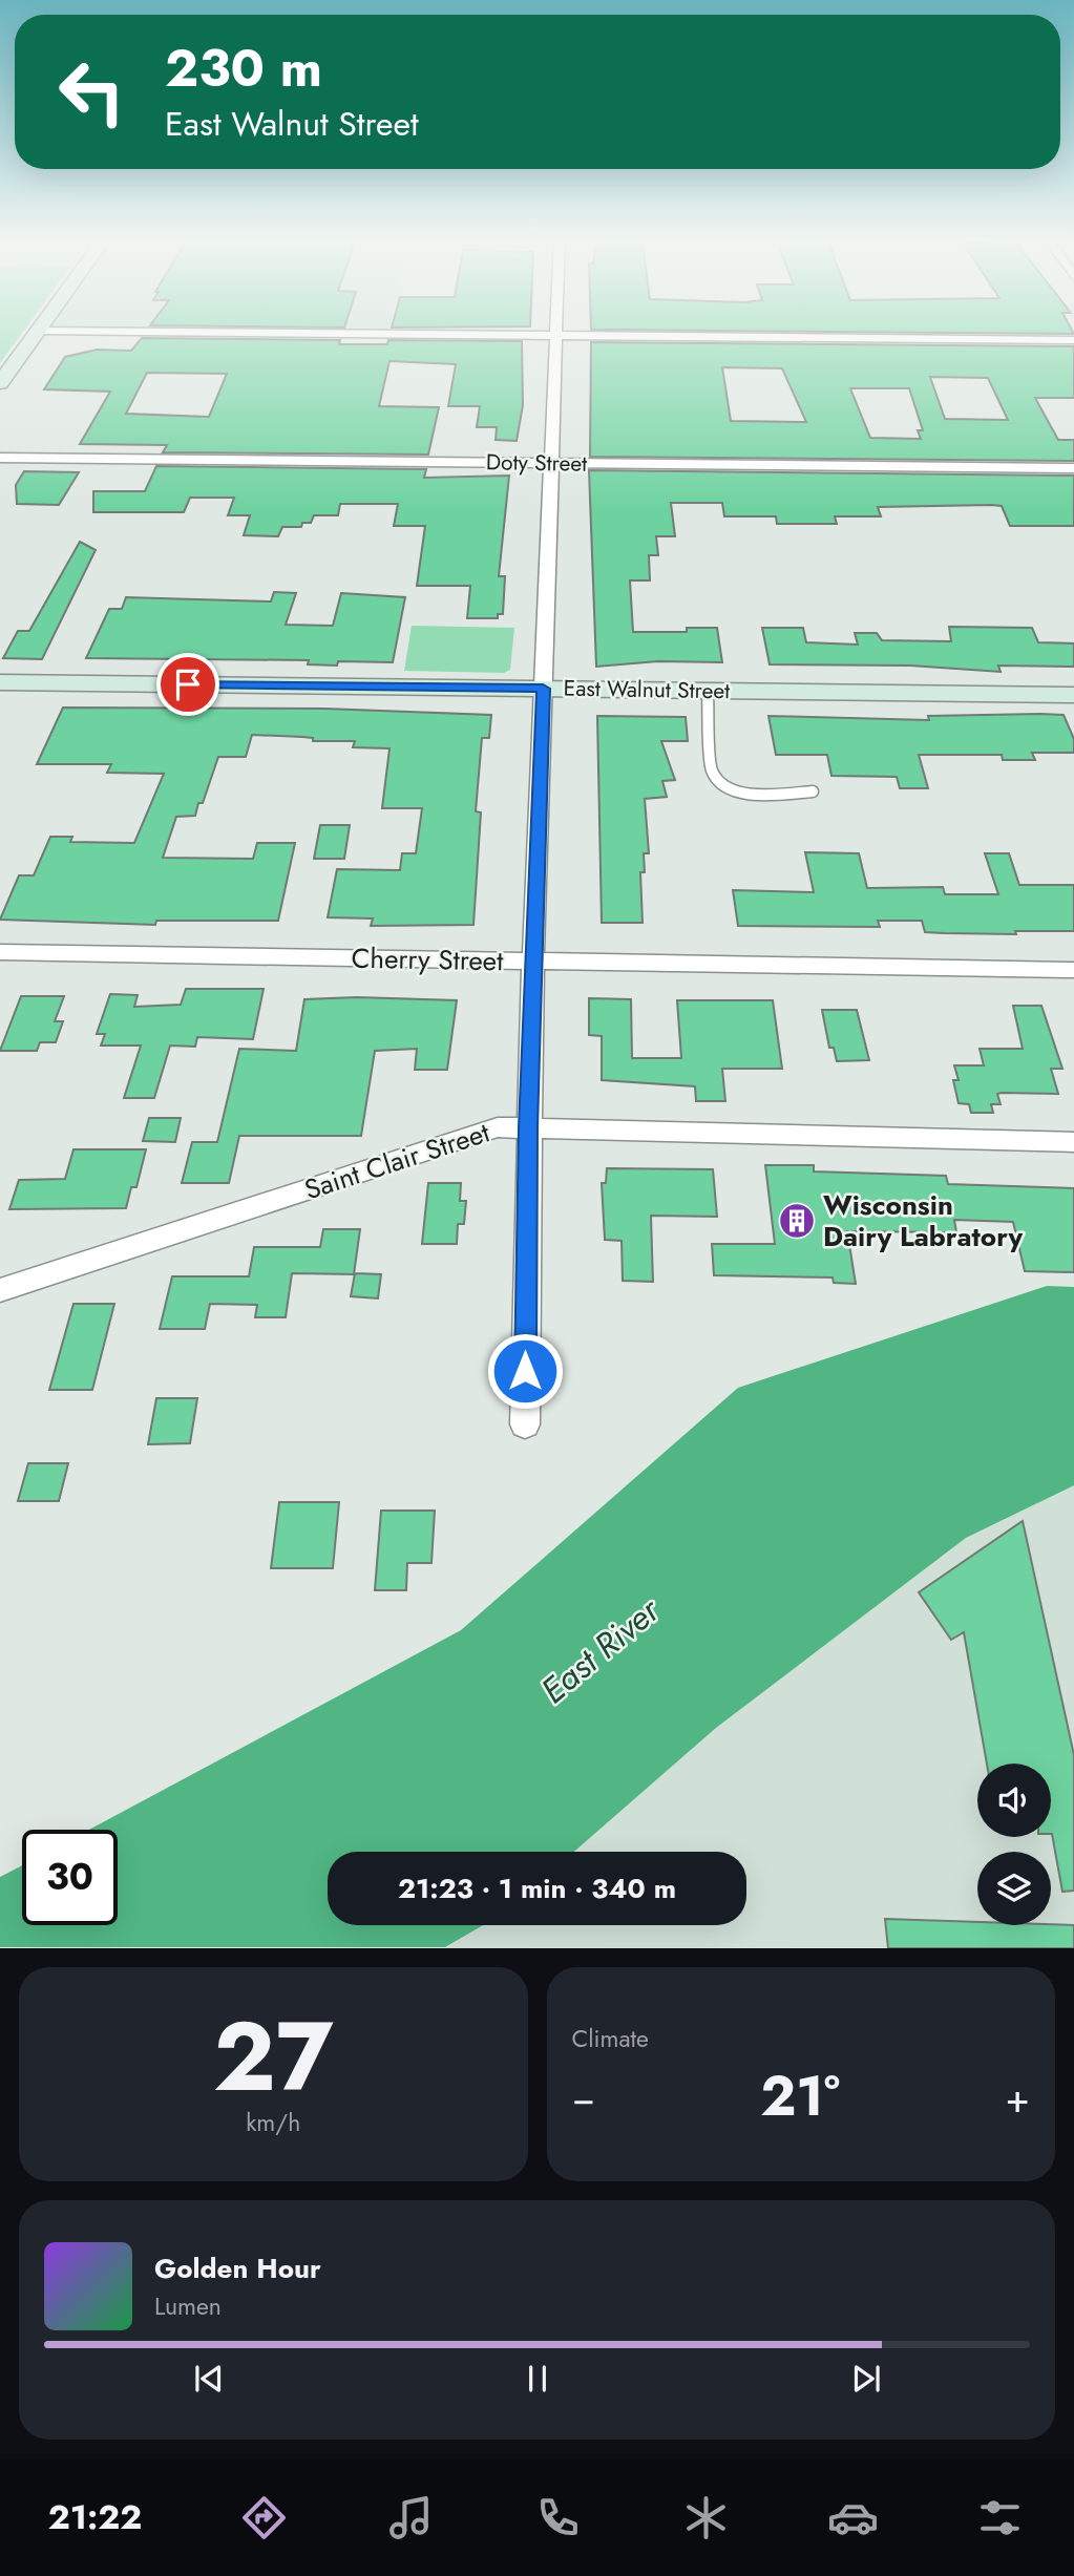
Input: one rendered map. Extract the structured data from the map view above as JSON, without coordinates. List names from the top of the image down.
{
  "streets": {
    "street": [
      "Doty Street",
      "East Walnut Street",
      "Cherry Street",
      "Saint Clair Street"
    ]
  },
  "water": ["East River"],
  "places": {
    "building": ["Wisconsin Dairy Labratory"]
  },
  "page": {
    "turn": ["230 m", "East Walnut Street"],
    "limit": "30",
    "trip": "21:23 · 1 min · 340 m",
    "tile": [
      ["27", "km/h"],
      "Climate"
    ],
    "heat": ["−", "21°", "+"],
    "song": ["Golden Hour", "Lumen"],
    "tabs": "21:22"
  }
}
